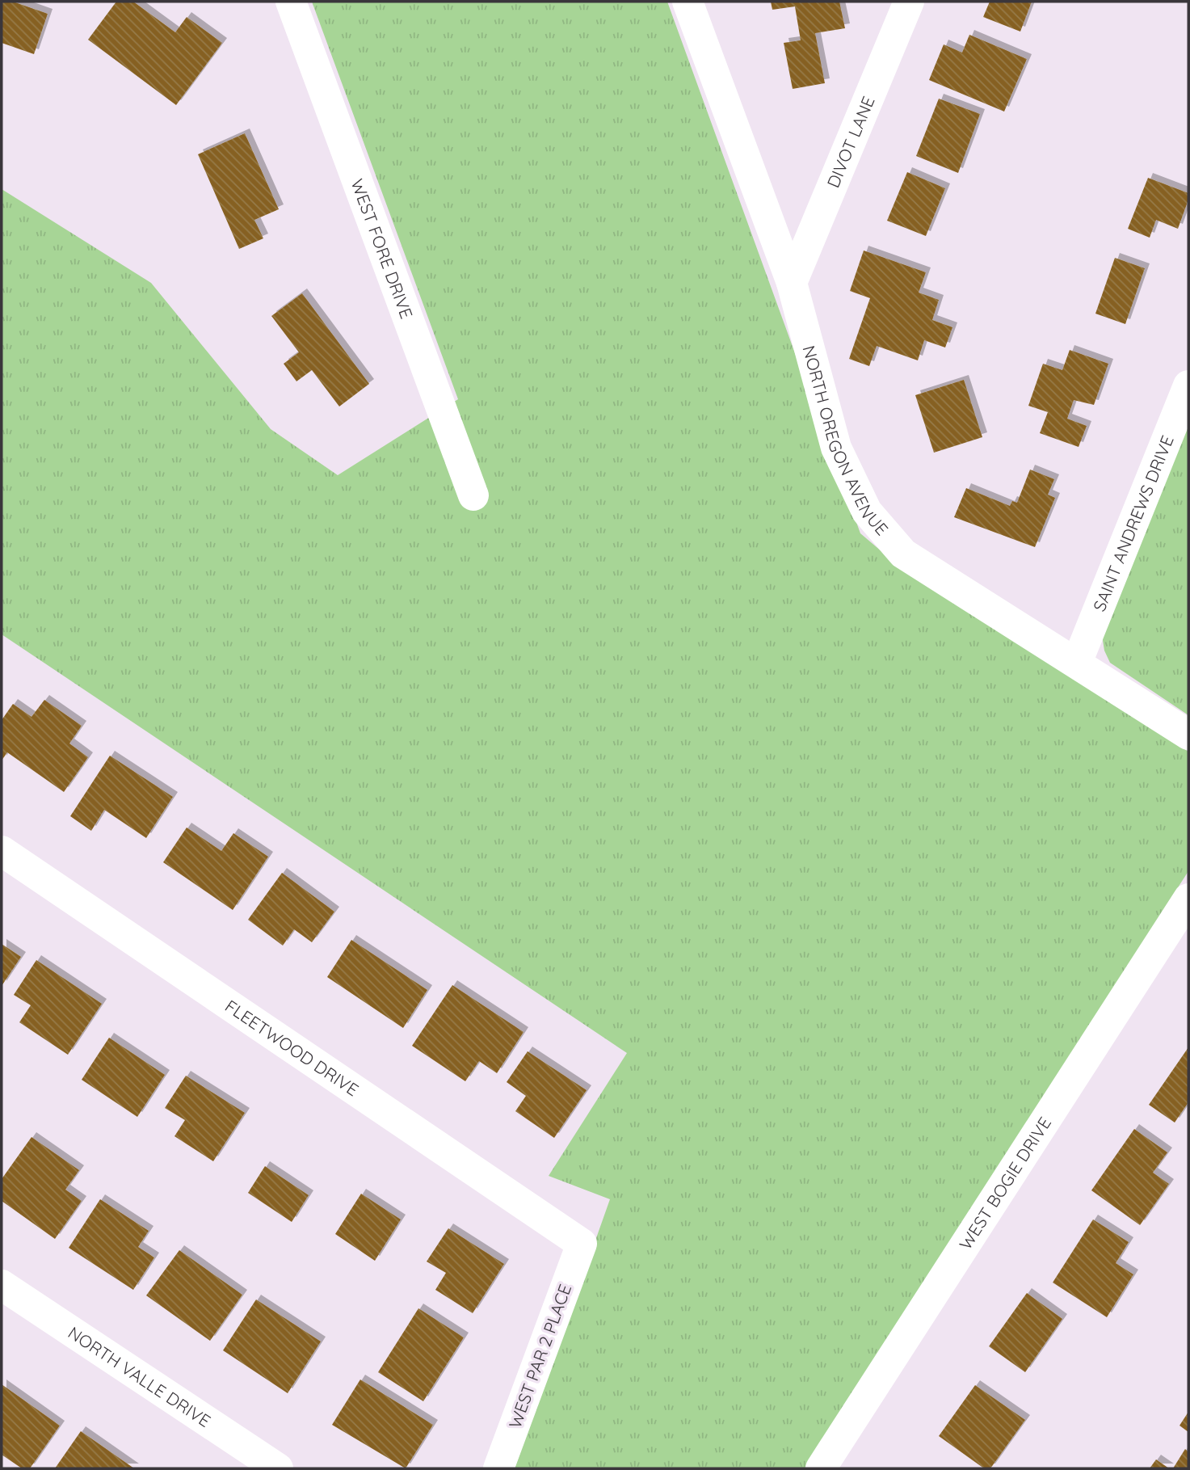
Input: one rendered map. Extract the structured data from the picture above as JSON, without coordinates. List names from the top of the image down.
{
  "streets": {
    "street": [
      "DIVOT LANE",
      "WEST FORE DRIVE",
      "NORTH OREGON AVENUE",
      "SAINT ANDREWS DRIVE",
      "FLEETWOOD DRIVE",
      "WEST BOGIE DRIVE",
      "WEST PAR 2 PLACE",
      "NORTH VALLE DRIVE"
    ]
  },
  "crossings": [
    ["DIVOT LANE", "NORTH OREGON AVENUE"],
    ["NORTH OREGON AVENUE", "SAINT ANDREWS DRIVE"],
    ["FLEETWOOD DRIVE", "WEST PAR 2 PLACE"]
  ]
}
